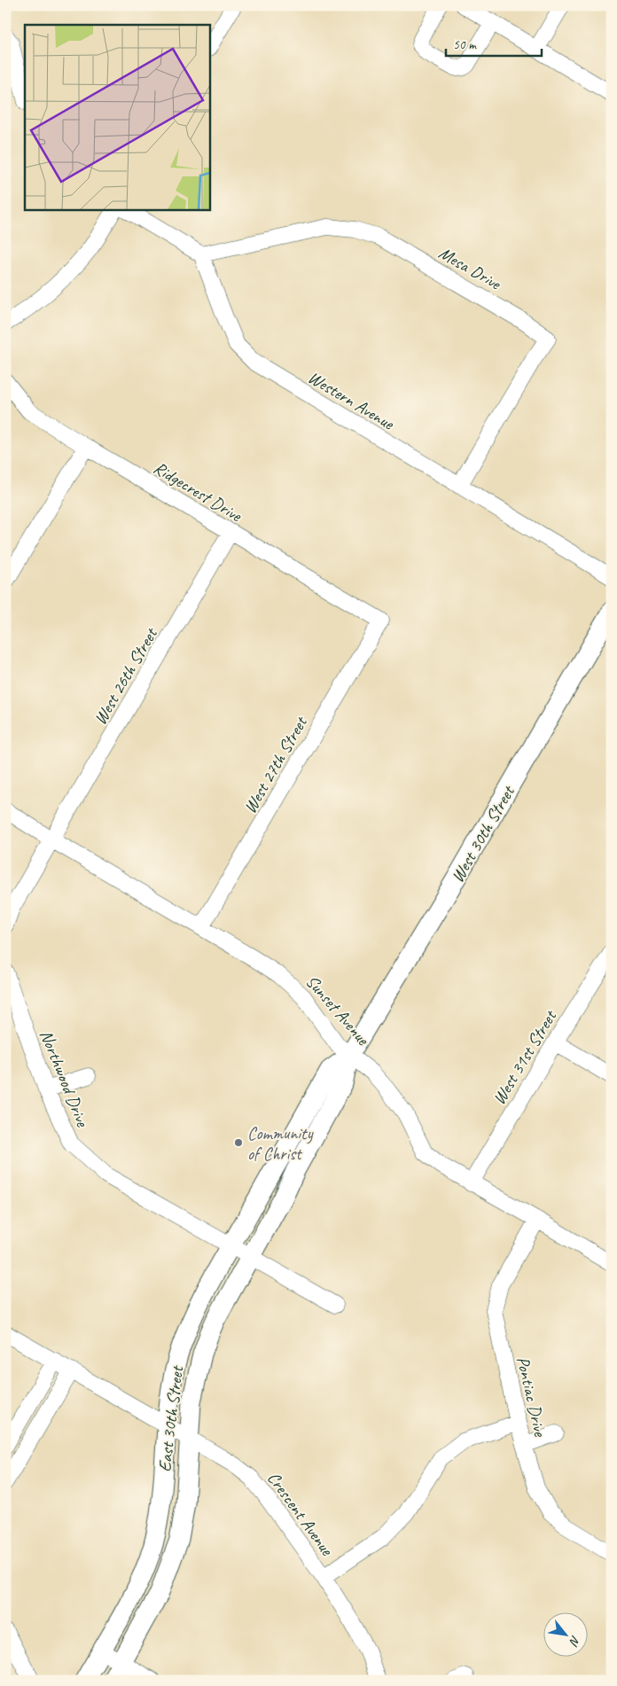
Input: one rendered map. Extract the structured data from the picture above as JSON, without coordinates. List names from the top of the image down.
{
  "streets": {
    "main road": ["West 30th Street", "East 30th Street"],
    "street": [
      "Mesa Drive",
      "Western Avenue",
      "Ridgecrest Drive",
      "West 26th Street",
      "West 27th Street",
      "Sunset Avenue",
      "West 31st Street",
      "Northwood Drive",
      "Pontiac Drive",
      "Crescent Avenue"
    ]
  },
  "crossings": [
    ["Mesa Drive", "Western Avenue"],
    ["Ridgecrest Drive", "West 26th Street"],
    ["Ridgecrest Drive", "West 27th Street"],
    ["West 26th Street", "Sunset Avenue"],
    ["West 27th Street", "Sunset Avenue"],
    ["West 30th Street", "Sunset Avenue"],
    ["West 30th Street", "East 30th Street"],
    ["Sunset Avenue", "West 31st Street"],
    ["Sunset Avenue", "Pontiac Drive"],
    ["Sunset Avenue", "East 30th Street"],
    ["Northwood Drive", "East 30th Street"],
    ["East 30th Street", "Crescent Avenue"]
  ],
  "places": ["Community of Christ"],
  "scale_bar": "50 m",
  "north": "bottom right"
}
